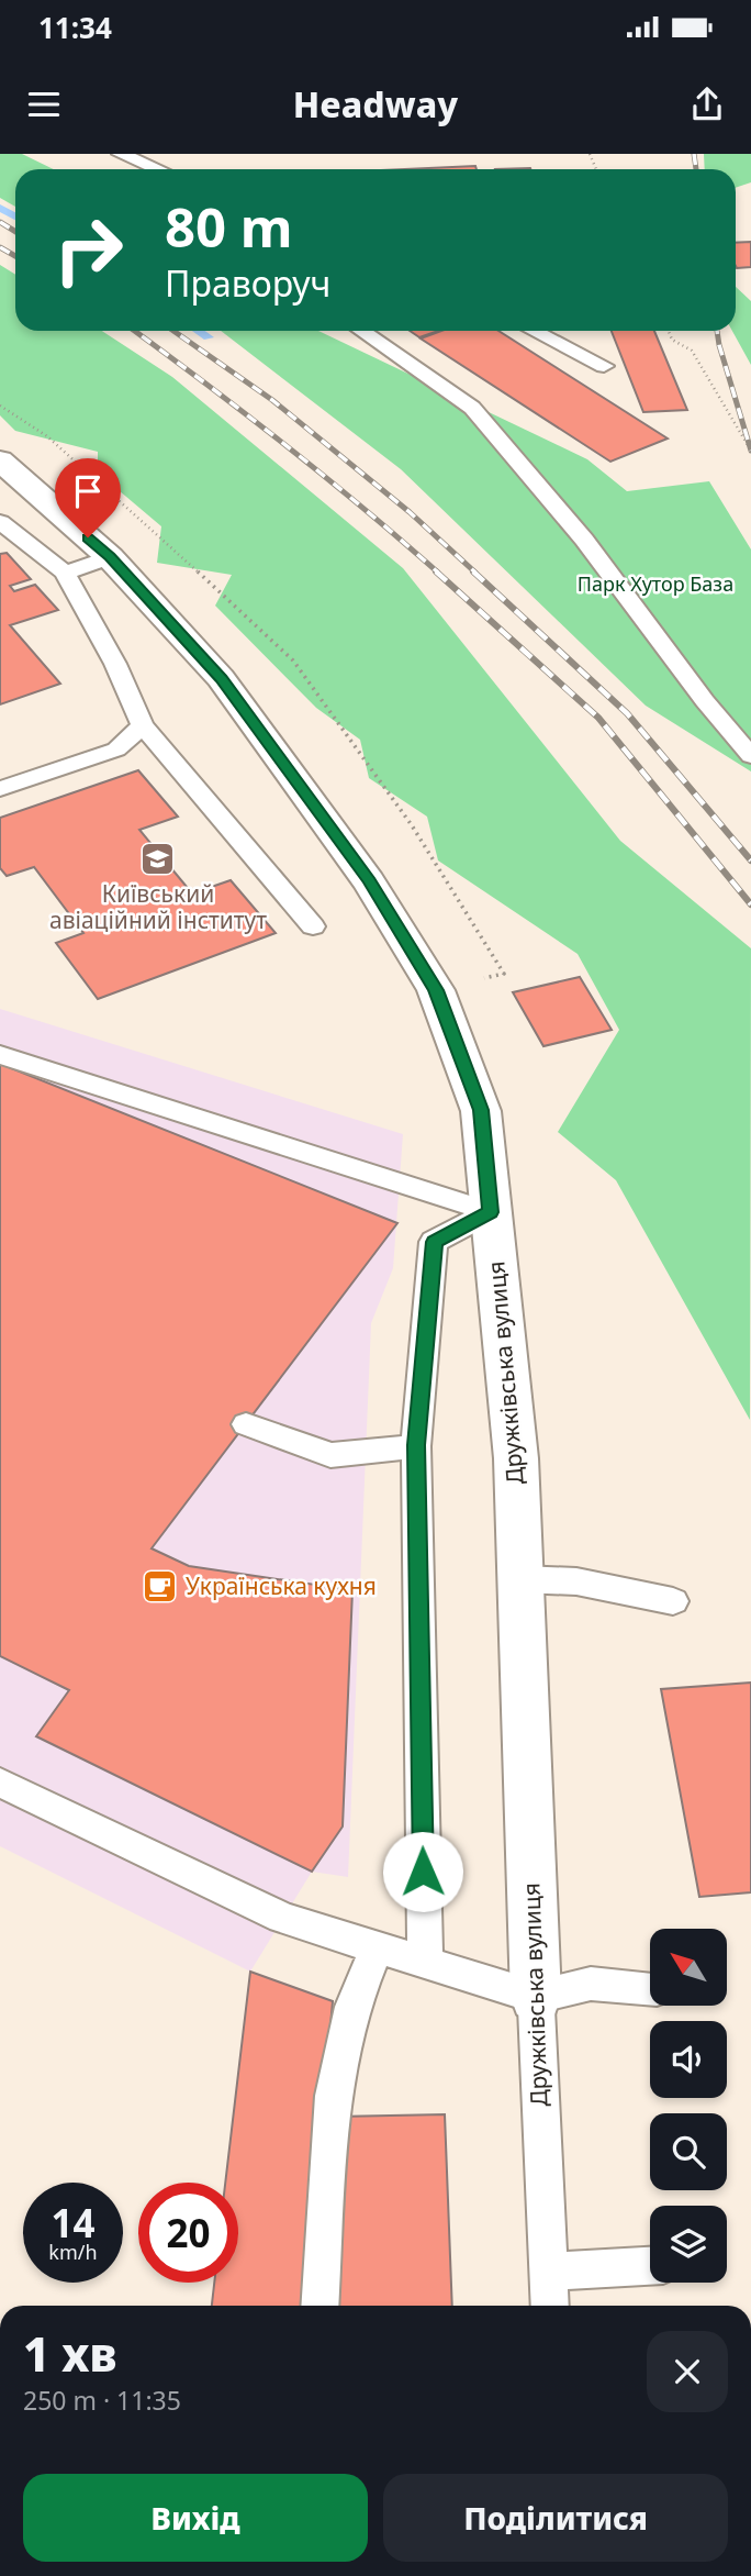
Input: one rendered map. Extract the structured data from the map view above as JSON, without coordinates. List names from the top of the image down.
{
  "streets": {
    "street": ["Дружківська вулиця"]
  },
  "parks": ["Парк Хутор База"],
  "places": {
    "school or university": ["Київський авіаційний інститут"],
    "cafe": ["Українська кухня"]
  },
  "north": "top left",
  "page": {
    "status": "11:34",
    "header": "Headway",
    "turn": ["80 m", "Праворуч"],
    "speed": "14 km/h",
    "limit": "20",
    "heading": ["1 хв", "250 m · 11:35"],
    "buttons": ["Вихід", "Поділитися"]
  }
}
